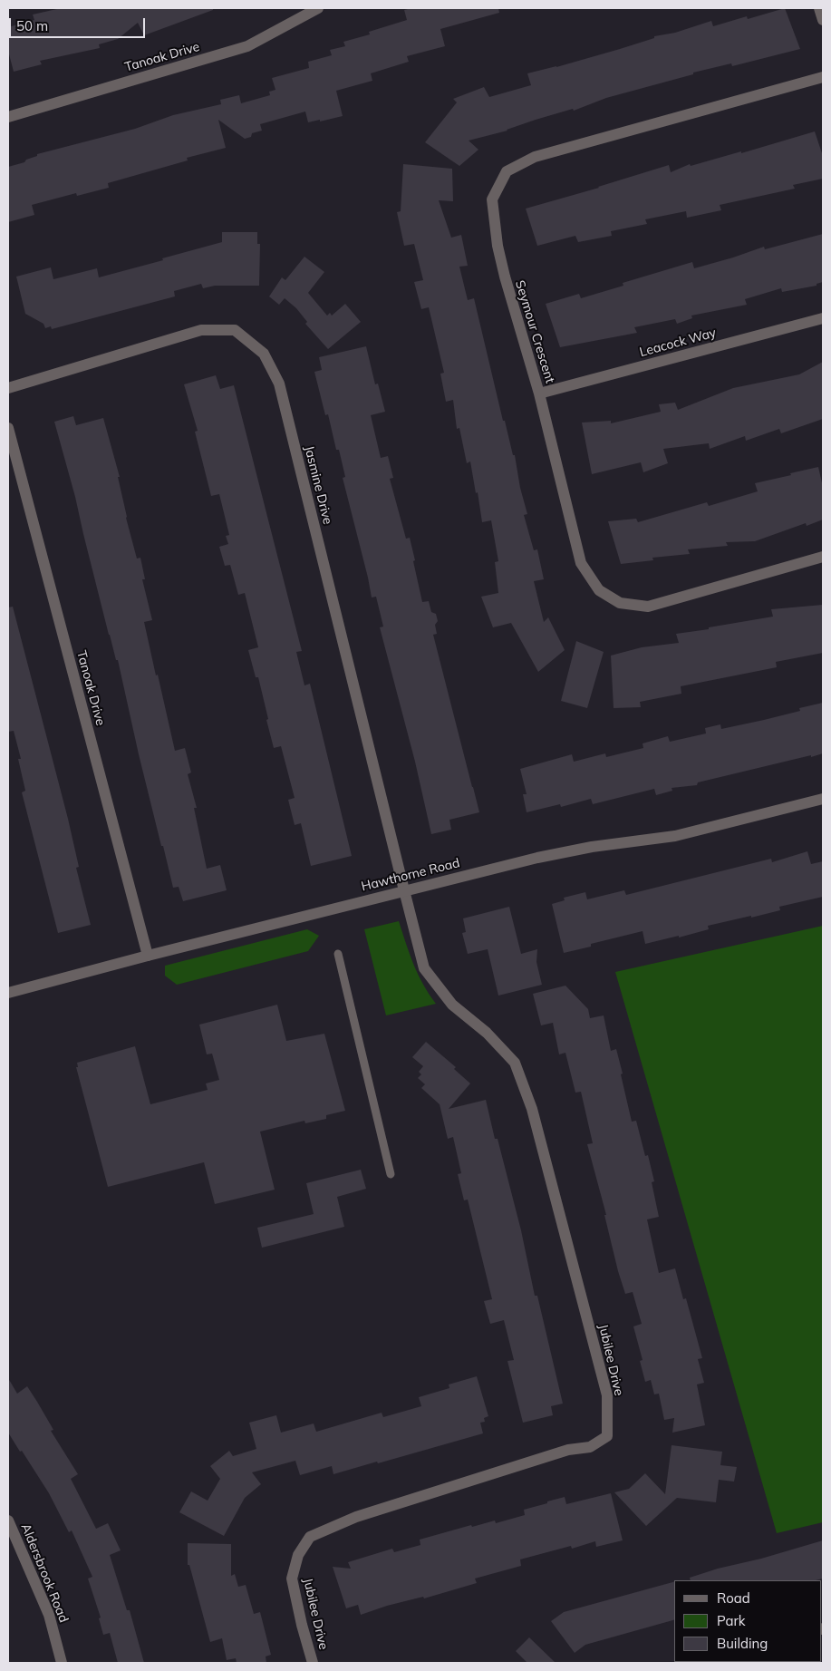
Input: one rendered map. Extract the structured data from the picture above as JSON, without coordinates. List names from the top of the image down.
{
  "streets": {
    "street": [
      "Tanoak Drive",
      "Seymour Crescent",
      "Leacock Way",
      "Jasmine Drive",
      "Hawthorne Road",
      "Jubilee Drive",
      "Aldersbrook Road"
    ]
  },
  "crossings": [
    ["Tanoak Drive", "Hawthorne Road"],
    ["Seymour Crescent", "Leacock Way"],
    ["Jasmine Drive", "Hawthorne Road"],
    ["Jasmine Drive", "Jubilee Drive"],
    ["Hawthorne Road", "Jubilee Drive"]
  ],
  "legend": ["Road", "Park", "Building"],
  "scale_bar": "50 m"
}
